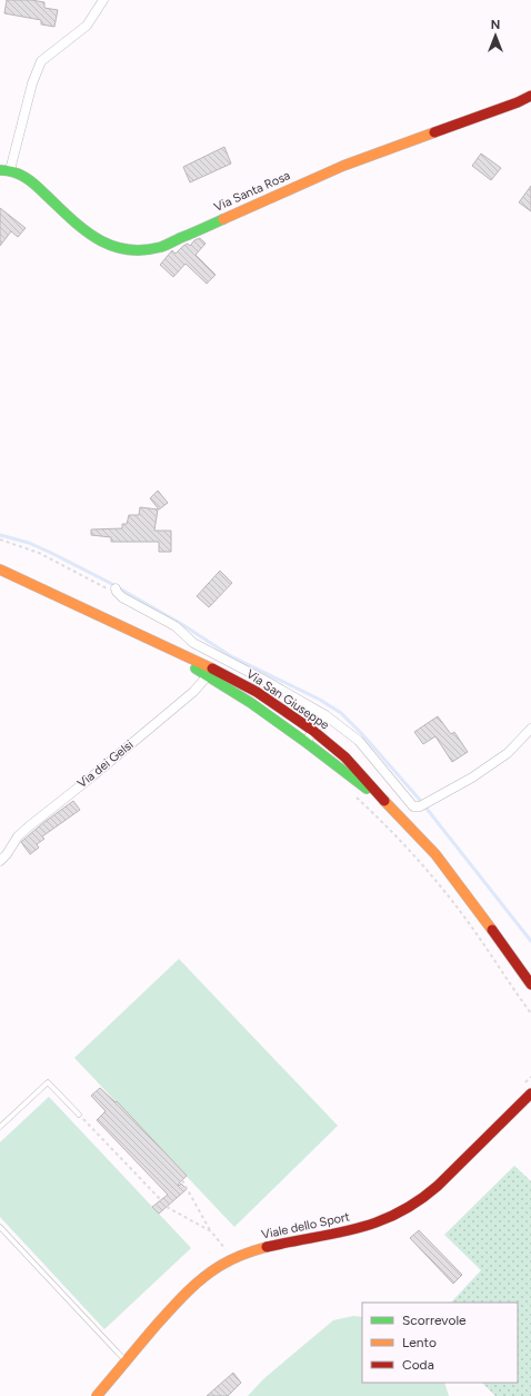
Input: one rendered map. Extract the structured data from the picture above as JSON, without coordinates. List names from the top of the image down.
{
  "streets": {
    "street": [
      "Via Santa Rosa",
      "Via San Giuseppe",
      "Via dei Gelsi",
      "Viale dello Sport"
    ]
  },
  "crossings": [
    ["Via San Giuseppe", "Via dei Gelsi"]
  ],
  "legend": ["Scorrevole", "Lento", "Coda"],
  "north": "top"
}
